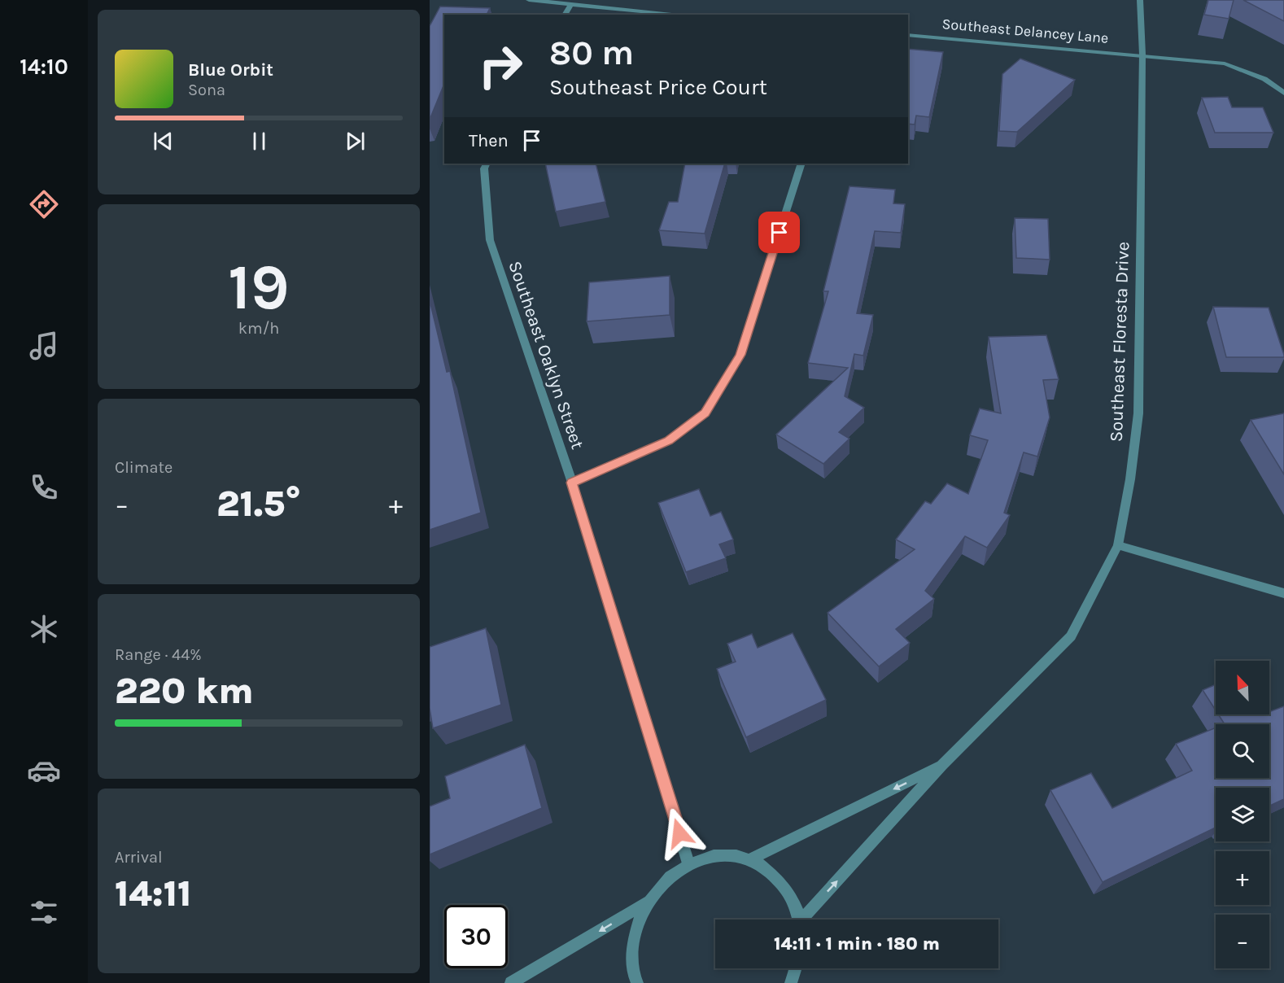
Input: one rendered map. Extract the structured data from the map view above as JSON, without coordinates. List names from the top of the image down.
{
  "streets": {
    "street": ["Southeast Delancey Lane", "Southeast Floresta Drive", "Southeast Oaklyn Street"]
  },
  "crossings": [
    ["Southeast Delancey Lane", "Southeast Floresta Drive"]
  ],
  "north": "top left",
  "page": {
    "tabs": "14:10",
    "turn": ["80 m", "Southeast Price Court"],
    "song": ["Blue Orbit", "Sona"],
    "then": "Then",
    "tile": [
      ["19", "km/h"],
      "Climate",
      ["Range · 44%", "220 km"],
      ["Arrival", "14:11"]
    ],
    "heat": ["−", "21.5°", "+"],
    "map_buttons": ["+", "−"],
    "limit": "30",
    "trip": "14:11 · 1 min · 180 m"
  }
}
